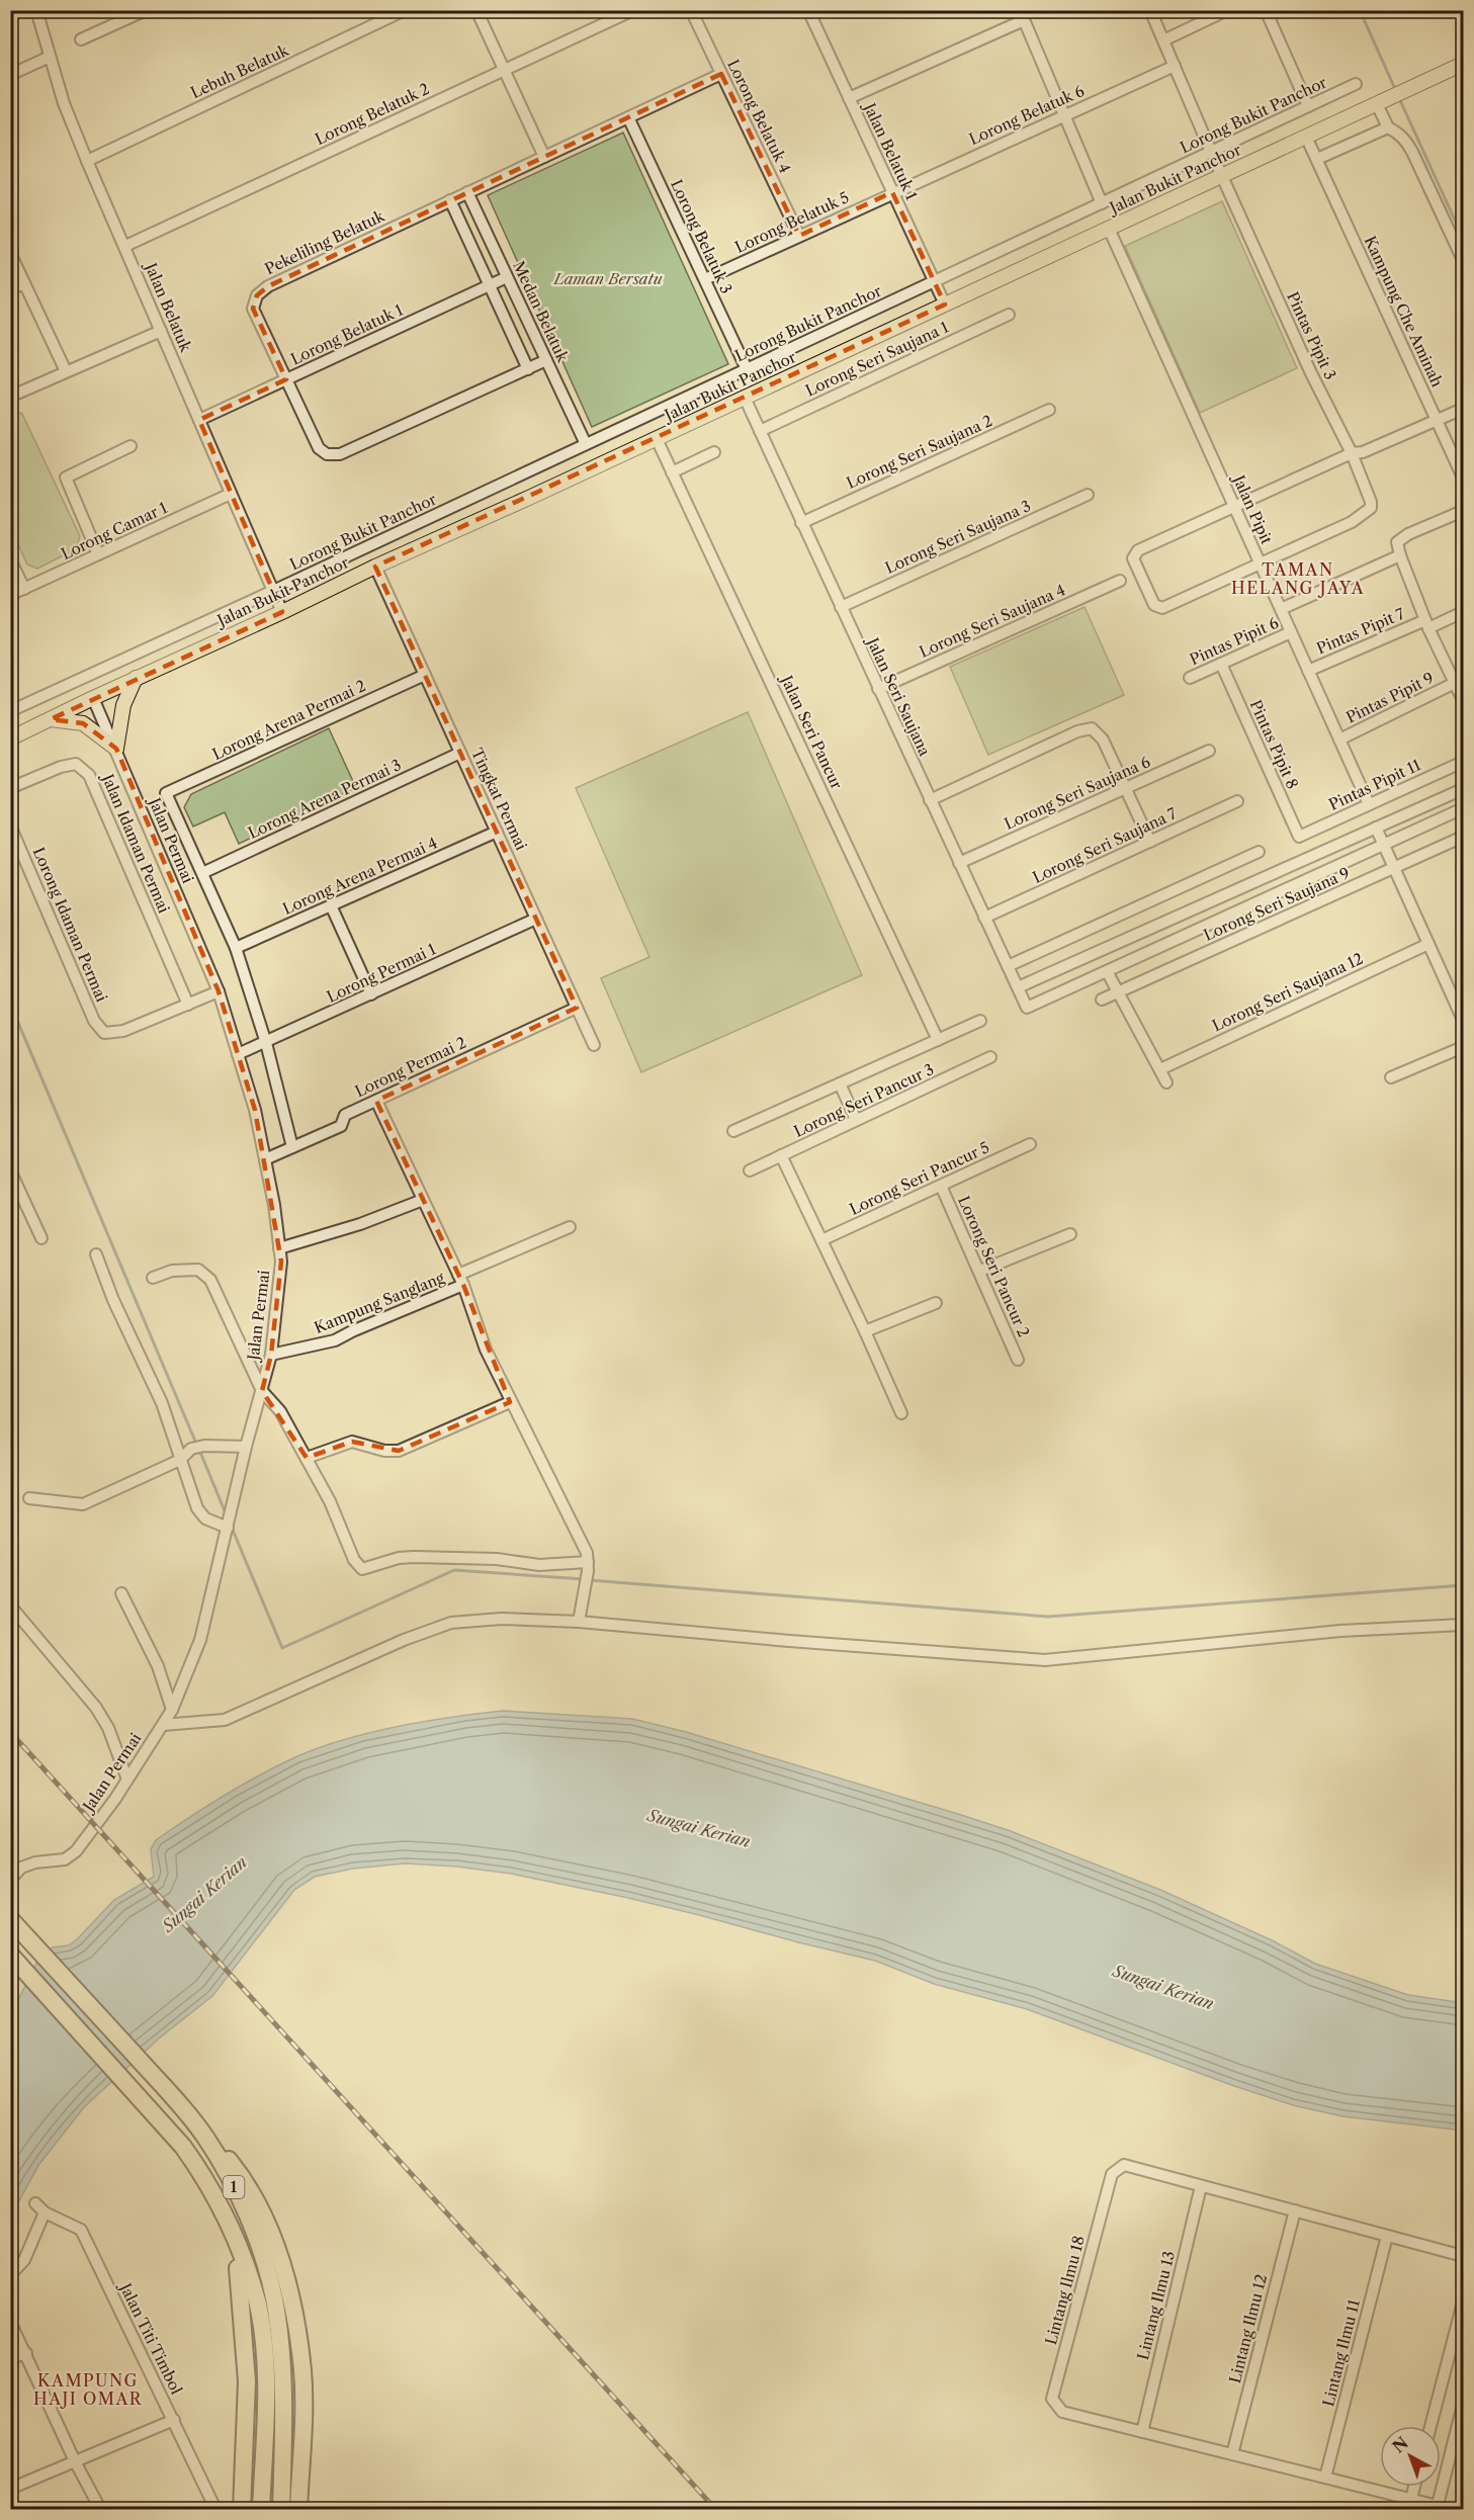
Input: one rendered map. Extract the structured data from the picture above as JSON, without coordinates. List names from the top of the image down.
{
  "streets": {
    "highway": ["1"],
    "main road": ["Jalan Bukit Panchor"],
    "street": [
      "Lebuh Belatuk",
      "Lorong Belatuk 2",
      "Lorong Belatuk 6",
      "Lorong Bukit Panchor",
      "Lorong Belatuk 4",
      "Jalan Belatuk 1",
      "Lorong Belatuk 5",
      "Lorong Belatuk 3",
      "Pekeliling Belatuk",
      "Jalan Belatuk",
      "Medan Belatuk",
      "Kampung Che Aminah",
      "Lorong Belatuk 1",
      "Pintas Pipit 3",
      "Lorong Seri Saujana 1",
      "Lorong Seri Saujana 2",
      "Jalan Pipit",
      "Lorong Camar 1",
      "Lorong Seri Saujana 3",
      "Lorong Seri Saujana 4",
      "Pintas Pipit 7",
      "Pintas Pipit 6",
      "Jalan Seri Saujana",
      "Pintas Pipit 9",
      "Lorong Arena Permai 2",
      "Jalan Seri Pancur",
      "Pintas Pipit 8",
      "Pintas Pipit 11",
      "Lorong Seri Saujana 6",
      "Lorong Arena Permai 3",
      "Tingkat Permai",
      "Jalan Permai",
      "Jalan Idaman Permai",
      "Lorong Seri Saujana 7",
      "Lorong Arena Permai 4",
      "Lorong Seri Saujana 9",
      "Lorong Idaman Permai",
      "Lorong Permai 1",
      "Lorong Seri Saujana 12",
      "Lorong Permai 2",
      "Lorong Seri Pancur 3",
      "Lorong Seri Pancur 5",
      "Lorong Seri Pancur 2",
      "Kampung Sanglang",
      "Lintang Ilmu 18",
      "Lintang Ilmu 13",
      "Lintang Ilmu 12",
      "Jalan Titi Timbol",
      "Lintang Ilmu 11"
    ]
  },
  "crossings": [
    ["Lebuh Belatuk", "Jalan Belatuk"],
    ["Lorong Belatuk 2", "Jalan Belatuk"],
    ["Lorong Belatuk 6", "Jalan Belatuk 1"],
    ["Lorong Belatuk 6", "Lorong Belatuk 5"],
    ["Lorong Belatuk 6", "Pintas Pipit 3"],
    ["Lorong Bukit Panchor", "Jalan Belatuk 1"],
    ["Lorong Bukit Panchor", "Jalan Bukit Panchor"],
    ["Lorong Bukit Panchor", "Lorong Belatuk 3"],
    ["Lorong Bukit Panchor", "Jalan Belatuk"],
    ["Lorong Bukit Panchor", "Medan Belatuk"],
    ["Lorong Bukit Panchor", "Pintas Pipit 3"],
    ["Lorong Belatuk 4", "Lorong Belatuk 5"],
    ["Lorong Belatuk 4", "Pekeliling Belatuk"],
    ["Jalan Belatuk 1", "Jalan Bukit Panchor"],
    ["Jalan Belatuk 1", "Lorong Belatuk 5"],
    ["Jalan Bukit Panchor", "Jalan Belatuk"],
    ["Jalan Bukit Panchor", "Kampung Che Aminah"],
    ["Jalan Bukit Panchor", "Pintas Pipit 3"],
    ["Jalan Bukit Panchor", "Jalan Pipit"],
    ["Jalan Bukit Panchor", "Jalan Seri Saujana"],
    ["Jalan Bukit Panchor", "Jalan Seri Pancur"],
    ["Jalan Bukit Panchor", "Tingkat Permai"],
    ["Jalan Bukit Panchor", "Jalan Permai"],
    ["Lorong Belatuk 5", "Lorong Belatuk 3"],
    ["Lorong Belatuk 3", "Pekeliling Belatuk"],
    ["Pekeliling Belatuk", "Medan Belatuk"],
    ["Pekeliling Belatuk", "Lorong Belatuk 1"],
    ["Jalan Belatuk", "Lorong Belatuk 1"],
    ["Jalan Belatuk", "Lorong Camar 1"],
    ["Medan Belatuk", "Lorong Belatuk 1"],
    ["Pintas Pipit 3", "Jalan Pipit"],
    ["Lorong Seri Saujana 1", "Jalan Seri Saujana"],
    ["Lorong Seri Saujana 2", "Jalan Seri Saujana"],
    ["Jalan Pipit", "Pintas Pipit 7"],
    ["Jalan Pipit", "Pintas Pipit 6"],
    ["Jalan Pipit", "Pintas Pipit 9"],
    ["Jalan Pipit", "Pintas Pipit 11"],
    ["Lorong Seri Saujana 3", "Jalan Seri Saujana"],
    ["Lorong Seri Saujana 4", "Jalan Seri Saujana"],
    ["Pintas Pipit 6", "Pintas Pipit 8"],
    ["Jalan Seri Saujana", "Lorong Seri Saujana 6"],
    ["Jalan Seri Saujana", "Lorong Seri Saujana 7"],
    ["Lorong Arena Permai 2", "Lorong Arena Permai 3"],
    ["Lorong Arena Permai 2", "Tingkat Permai"],
    ["Pintas Pipit 8", "Pintas Pipit 11"],
    ["Lorong Arena Permai 3", "Tingkat Permai"],
    ["Tingkat Permai", "Lorong Arena Permai 4"],
    ["Tingkat Permai", "Lorong Permai 1"],
    ["Tingkat Permai", "Lorong Permai 2"],
    ["Jalan Permai", "Lorong Permai 1"],
    ["Jalan Permai", "Lorong Permai 2"],
    ["Jalan Permai", "Kampung Sanglang"],
    ["Jalan Idaman Permai", "Lorong Idaman Permai"],
    ["Lorong Seri Pancur 5", "Lorong Seri Pancur 2"],
    ["Lintang Ilmu 18", "Lintang Ilmu 13"]
  ],
  "districts": ["TAMAN HELANG JAYA", "KAMPUNG HAJI OMAR"],
  "water": ["Sungai Kerian"],
  "parks": ["Laman Bersatu"],
  "north": "top left"
}
